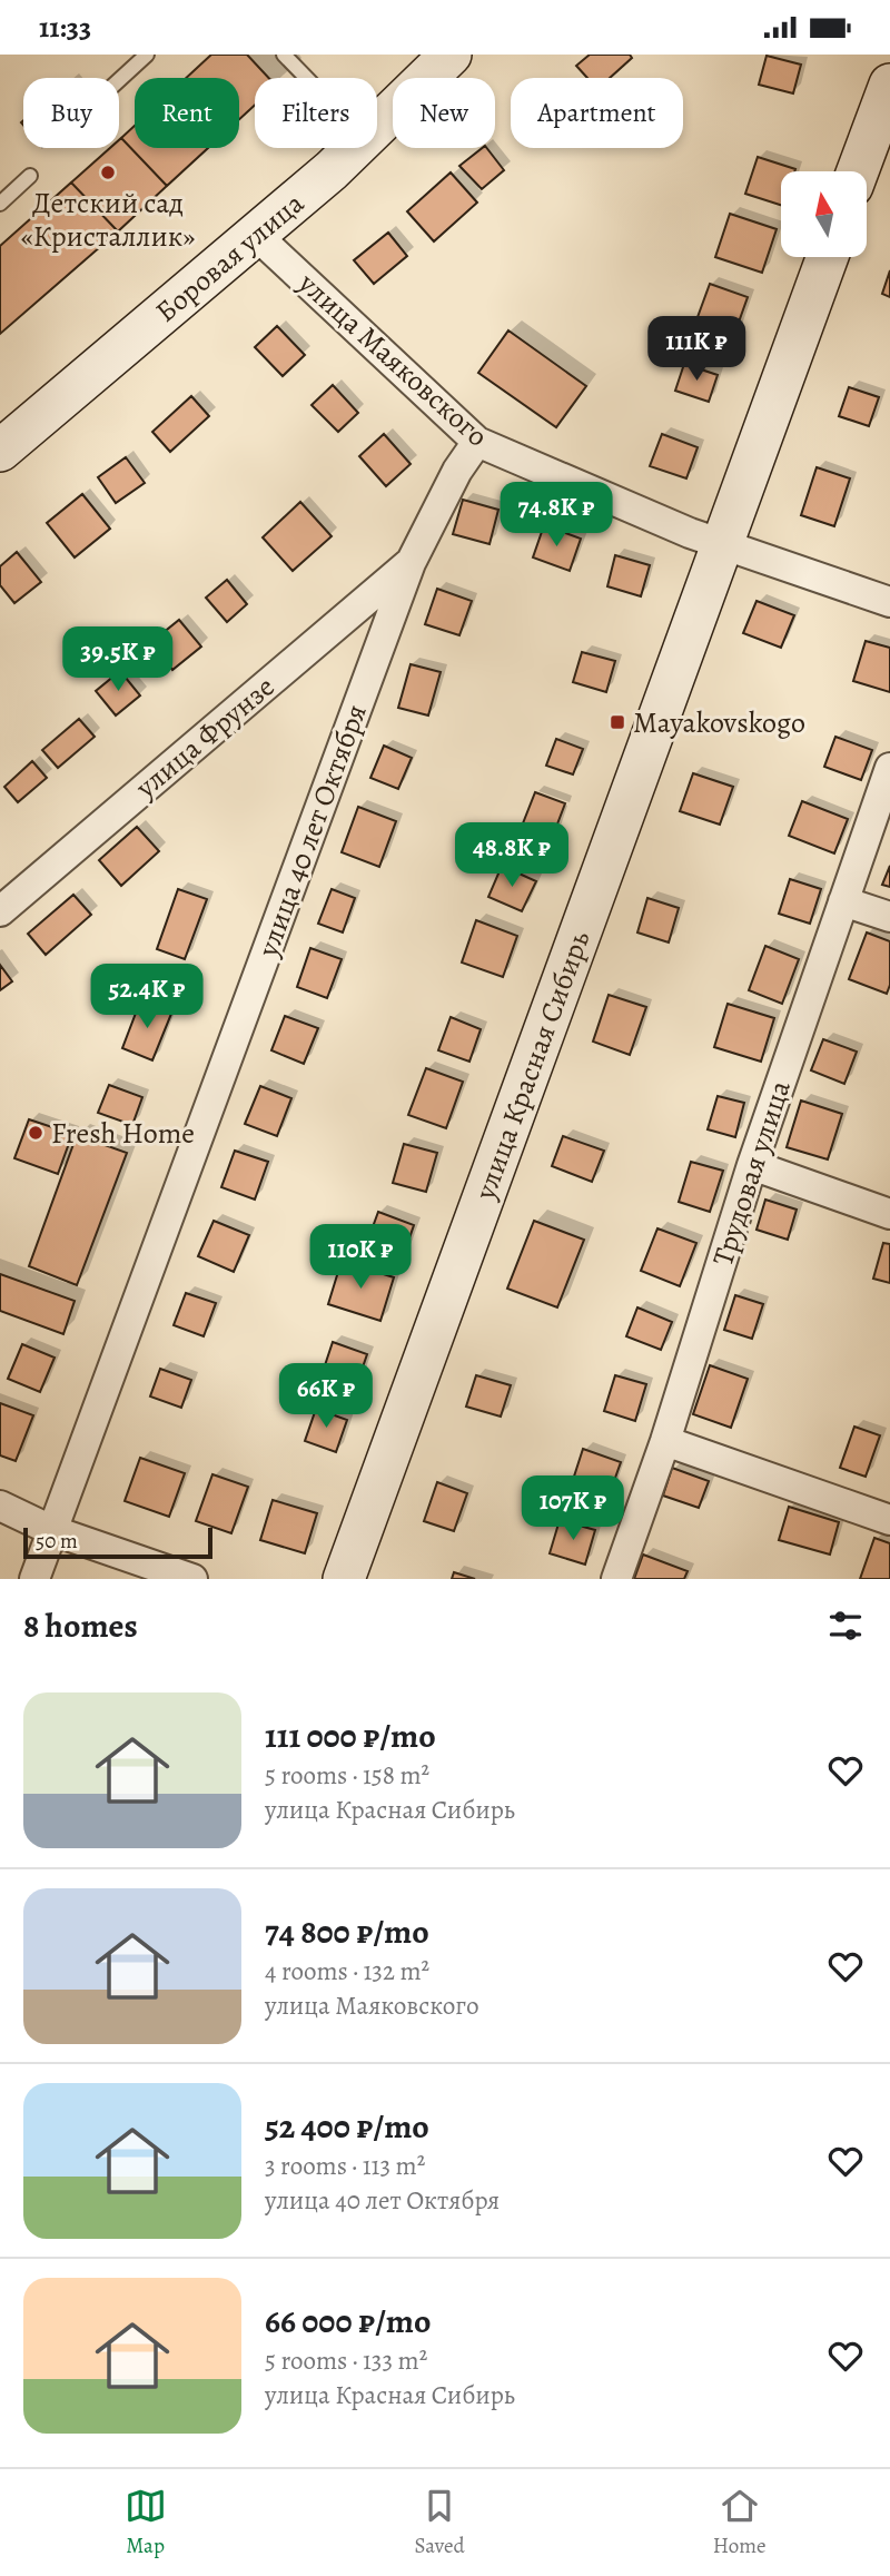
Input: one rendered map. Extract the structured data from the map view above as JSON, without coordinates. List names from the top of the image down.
{
  "streets": {
    "main road": ["Боровая улица", "улица Красная Сибирь"],
    "street": [
      "улица Маяковского",
      "улица Фрунзе",
      "улица 40 лет Октября",
      "Трудовая улица"
    ]
  },
  "crossings": [
    ["Боровая улица", "улица Маяковского"],
    ["улица Маяковского", "улица 40 лет Октября"],
    ["улица Маяковского", "улица Красная Сибирь"],
    ["улица Фрунзе", "улица 40 лет Октября"]
  ],
  "places": {
    "other": ["Детский сад «Кристаллик»", "Fresh Home"],
    "transit": ["Mayakovskogo"]
  },
  "scale_bar": "50 m",
  "north": "top",
  "page": {
    "status": "11:33",
    "chip": [
      "Buy",
      "Rent",
      "Filters",
      "New",
      "Apartment"
    ],
    "price": [
      "111K ₽",
      "74.8K ₽",
      "39.5K ₽",
      "48.8K ₽",
      "52.4K ₽",
      "110K ₽",
      "66K ₽",
      "107K ₽"
    ],
    "scale": "50 m",
    "heading": "8 homes",
    "list": [
      {
        "name": "111 000 ₽/mo",
        "note": "5 rooms · 158 m² · улица Красная Сибирь"
      },
      {
        "name": "74 800 ₽/mo",
        "note": "4 rooms · 132 m² · улица Маяковского"
      },
      {
        "name": "52 400 ₽/mo",
        "note": "3 rooms · 113 m² · улица 40 лет Октября"
      },
      {
        "name": "66 000 ₽/mo",
        "note": "5 rooms · 133 m² · улица Красная Сибирь"
      }
    ],
    "tabs": ["Map", "Saved", "Home"]
  }
}
